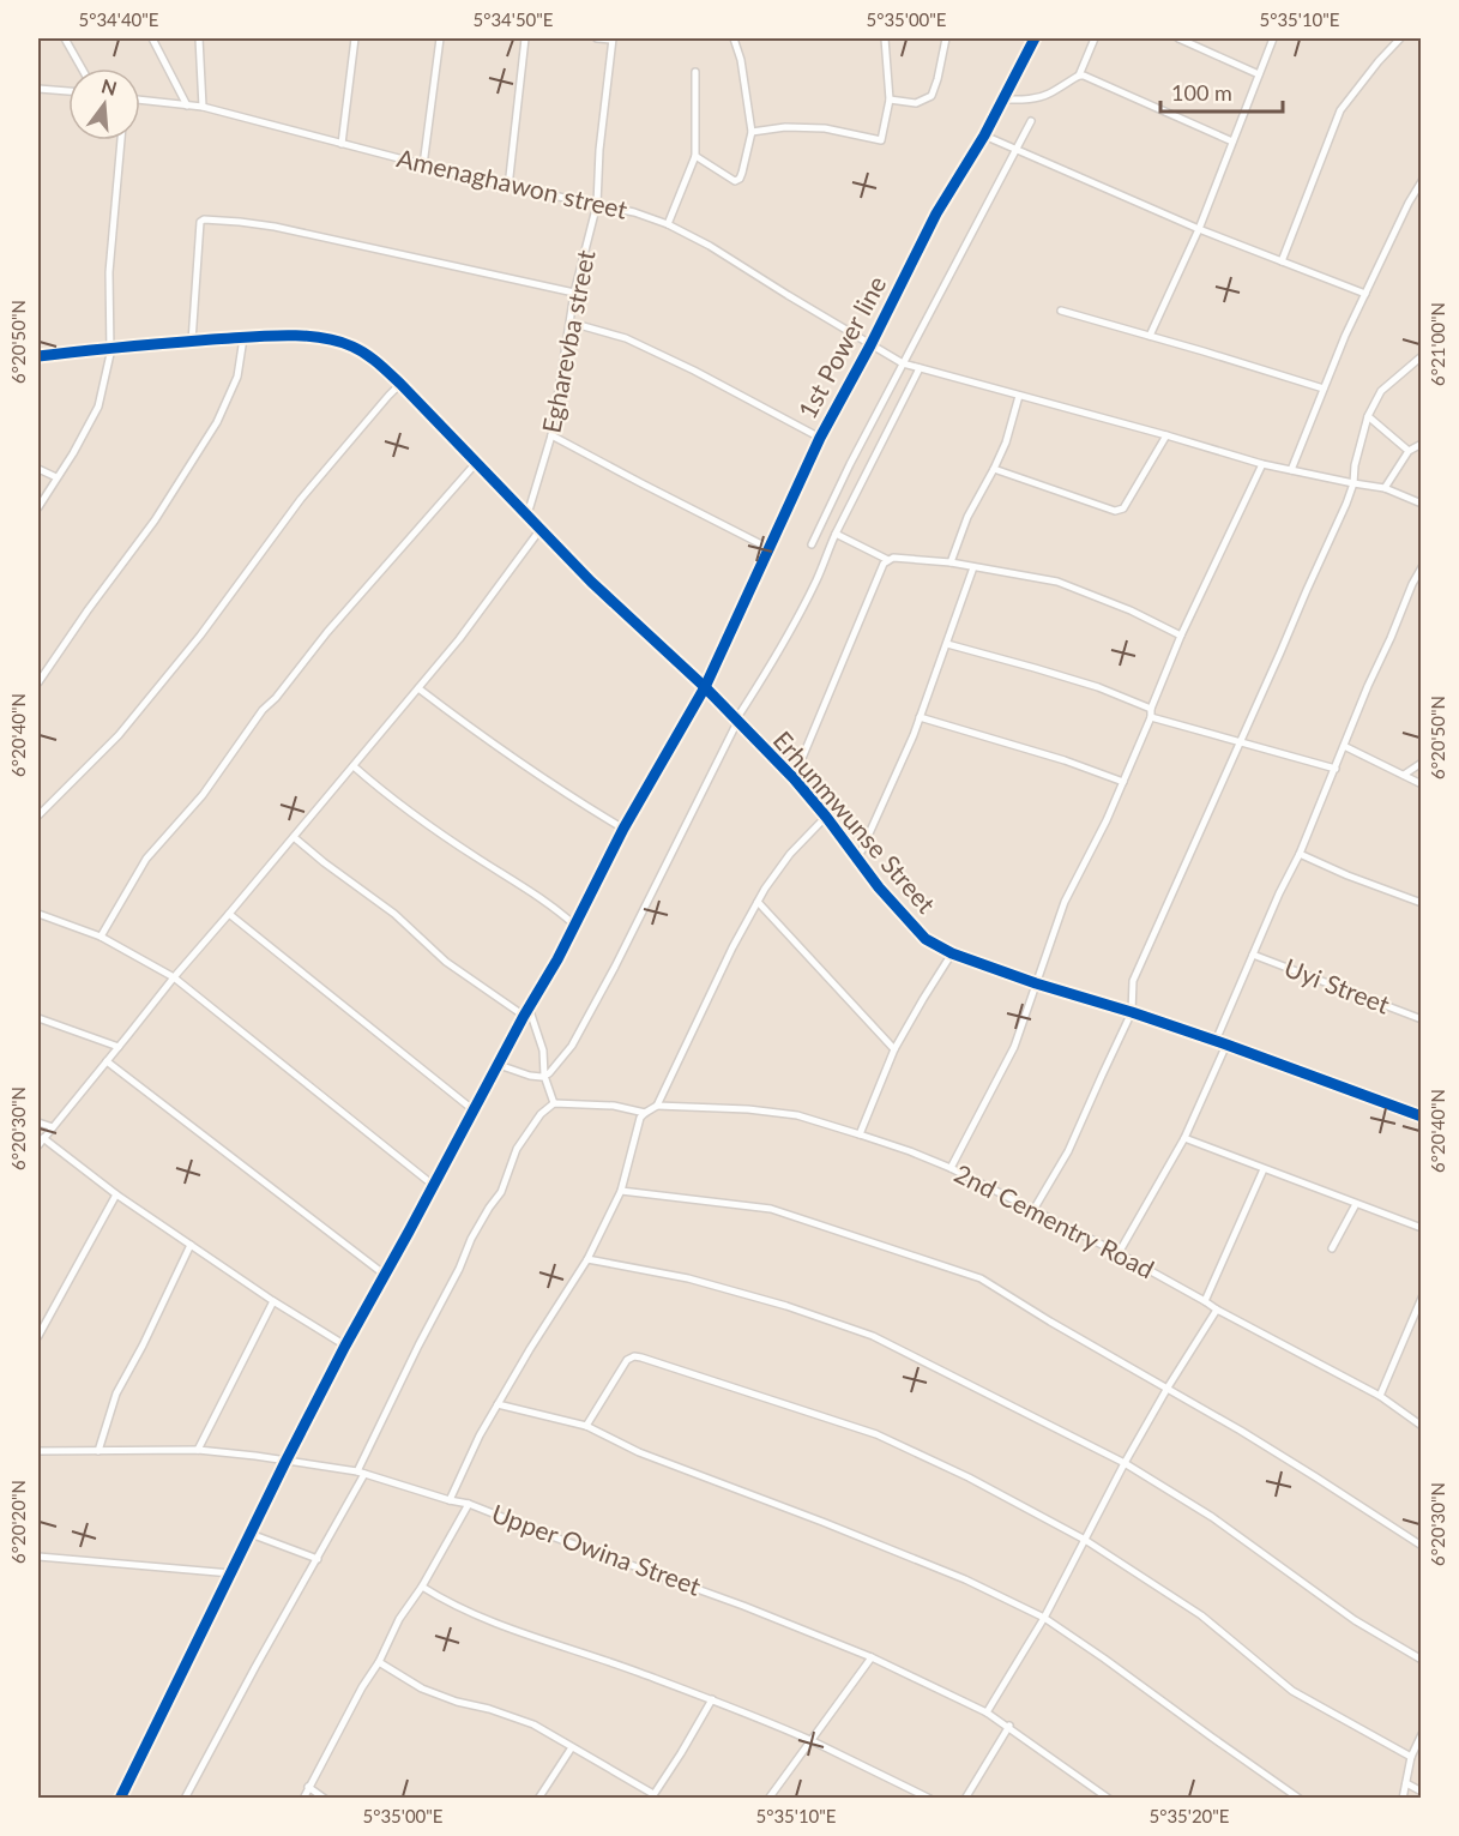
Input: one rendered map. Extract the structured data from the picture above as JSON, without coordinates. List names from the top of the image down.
{
  "streets": {
    "street": [
      "Amenaghawon street",
      "Egharevba street",
      "1st Power line",
      "Erhunmwunse Street",
      "Uyi Street",
      "2nd Cementry Road",
      "Upper Owina Street"
    ]
  },
  "crossings": [
    ["Amenaghawon street", "Egharevba street"],
    ["Amenaghawon street", "1st Power line"],
    ["Egharevba street", "Erhunmwunse Street"],
    ["1st Power line", "Erhunmwunse Street"],
    ["1st Power line", "Upper Owina Street"]
  ],
  "scale_bar": "100 m",
  "north": "top",
  "coordinates": [
    "5°34'40\"E",
    "5°34'50\"E",
    "5°35'00\"E",
    "5°35'10\"E",
    "6°20'50\"N",
    "6°21'00\"N",
    "6°20'40\"N",
    "6°20'30\"N",
    "6°20'20\"N",
    "5°35'20\"E"
  ]
}
